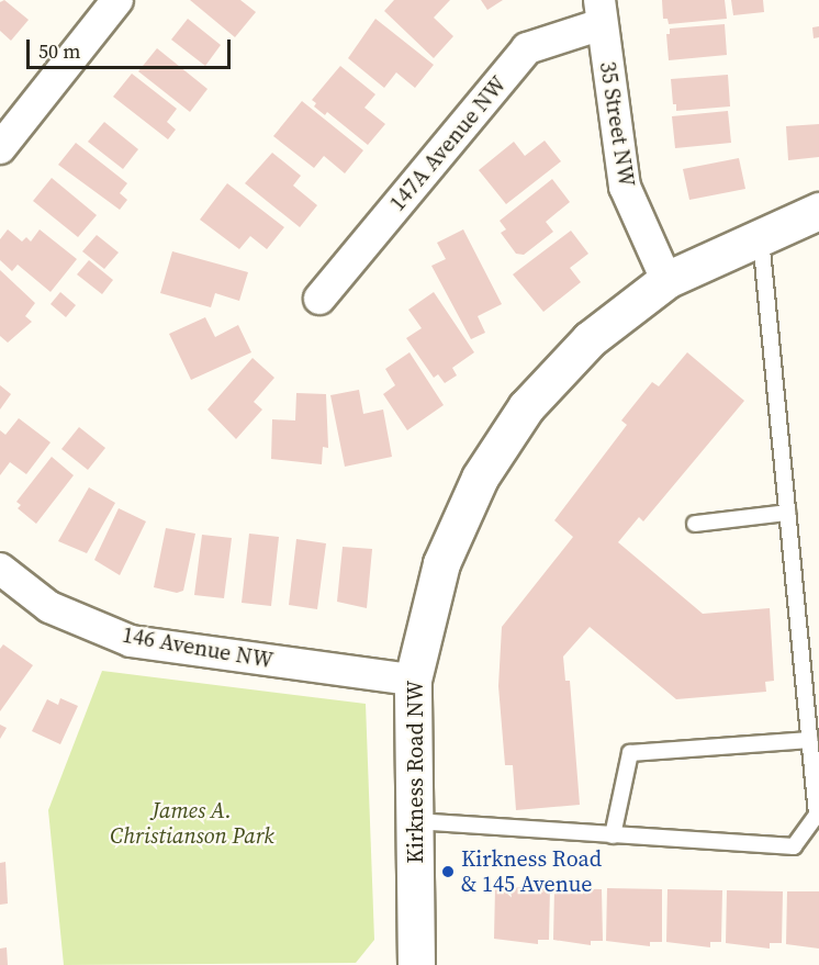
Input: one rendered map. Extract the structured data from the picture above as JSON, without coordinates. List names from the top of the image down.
{
  "streets": {
    "street": [
      "35 Street NW",
      "147A Avenue NW",
      "146 Avenue NW",
      "Kirkness Road NW"
    ]
  },
  "crossings": [
    ["35 Street NW", "147A Avenue NW"],
    ["35 Street NW", "Kirkness Road NW"],
    ["146 Avenue NW", "Kirkness Road NW"]
  ],
  "parks": ["James A. Christianson Park"],
  "places": ["Kirkness Road & 145 Avenue"],
  "scale_bar": "50 m"
}
